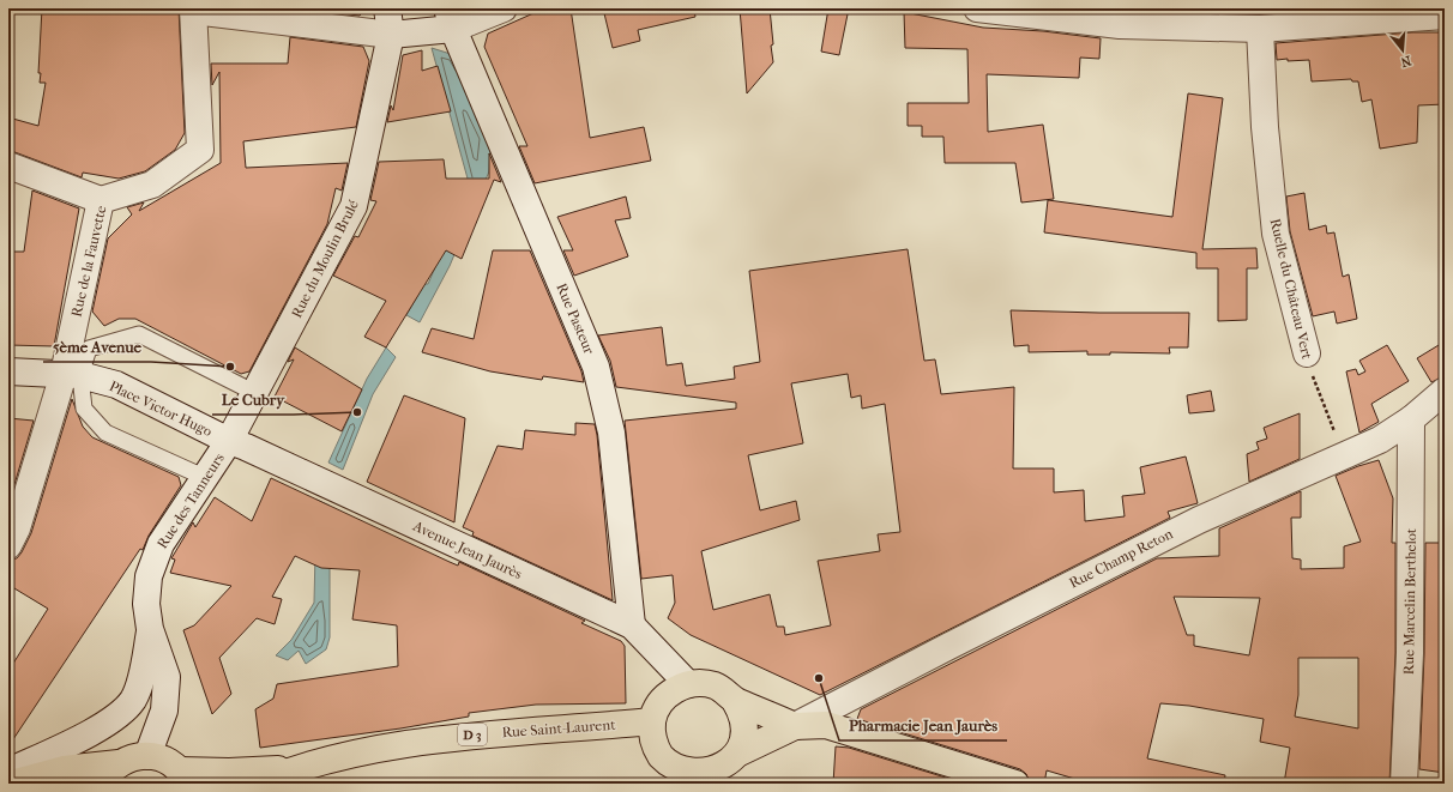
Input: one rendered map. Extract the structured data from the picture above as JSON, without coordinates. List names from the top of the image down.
{
  "streets": {
    "main road": ["Rue Saint-Laurent", "D 3"],
    "street": [
      "Rue du Moulin Brulé",
      "Rue de la Fauvette",
      "Ruelle du Château Vert",
      "Rue Pasteur",
      "Place Victor Hugo",
      "Rue des Tanneurs",
      "Avenue Jean Jaurès",
      "Rue Champ Reton",
      "Rue Marcelin Berthelot"
    ]
  },
  "crossings": [
    ["Rue du Moulin Brulé", "Place Victor Hugo"],
    ["Rue du Moulin Brulé", "Rue des Tanneurs"],
    ["Rue du Moulin Brulé", "Avenue Jean Jaurès"],
    ["Rue de la Fauvette", "Place Victor Hugo"],
    ["Ruelle du Château Vert", "Rue Champ Reton"],
    ["Rue Pasteur", "Avenue Jean Jaurès"],
    ["Place Victor Hugo", "Rue des Tanneurs"],
    ["Place Victor Hugo", "Avenue Jean Jaurès"],
    ["Rue des Tanneurs", "Avenue Jean Jaurès"],
    ["Avenue Jean Jaurès", "Rue Saint-Laurent"],
    ["Rue Champ Reton", "Rue Marcelin Berthelot"]
  ],
  "places": ["5ème Avenue", "Le Cubry", "Pharmacie Jean Jaurès"],
  "north": "bottom"
}
